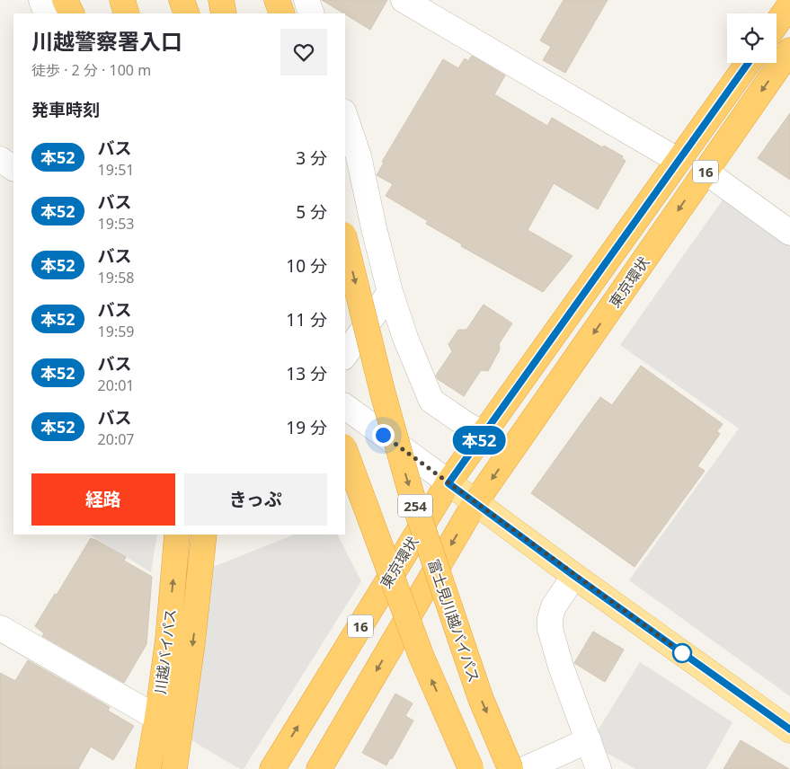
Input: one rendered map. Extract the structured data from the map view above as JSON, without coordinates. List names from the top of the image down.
{
  "streets": {
    "highway": [
      "16",
      "東京環状",
      "254",
      "富士見川越バイパス",
      "川越バイパス"
    ]
  },
  "lines": ["bus line 本52"],
  "page": {
    "on_map": "本52",
    "heading": [
      ["川越警察署入口", "徒歩 · 2 分 · 100 m"],
      "発車時刻"
    ],
    "list": [
      {
        "mark": "本52",
        "name": "バス",
        "note": "19:51",
        "value": "3 分"
      },
      {
        "mark": "本52",
        "name": "バス",
        "note": "19:53",
        "value": "5 分"
      },
      {
        "mark": "本52",
        "name": "バス",
        "note": "19:58",
        "value": "10 分"
      },
      {
        "mark": "本52",
        "name": "バス",
        "note": "19:59",
        "value": "11 分"
      },
      {
        "mark": "本52",
        "name": "バス",
        "note": "20:01",
        "value": "13 分"
      },
      {
        "mark": "本52",
        "name": "バス",
        "note": "20:07",
        "value": "19 分"
      }
    ],
    "buttons": ["経路", "きっぷ"]
  }
}
